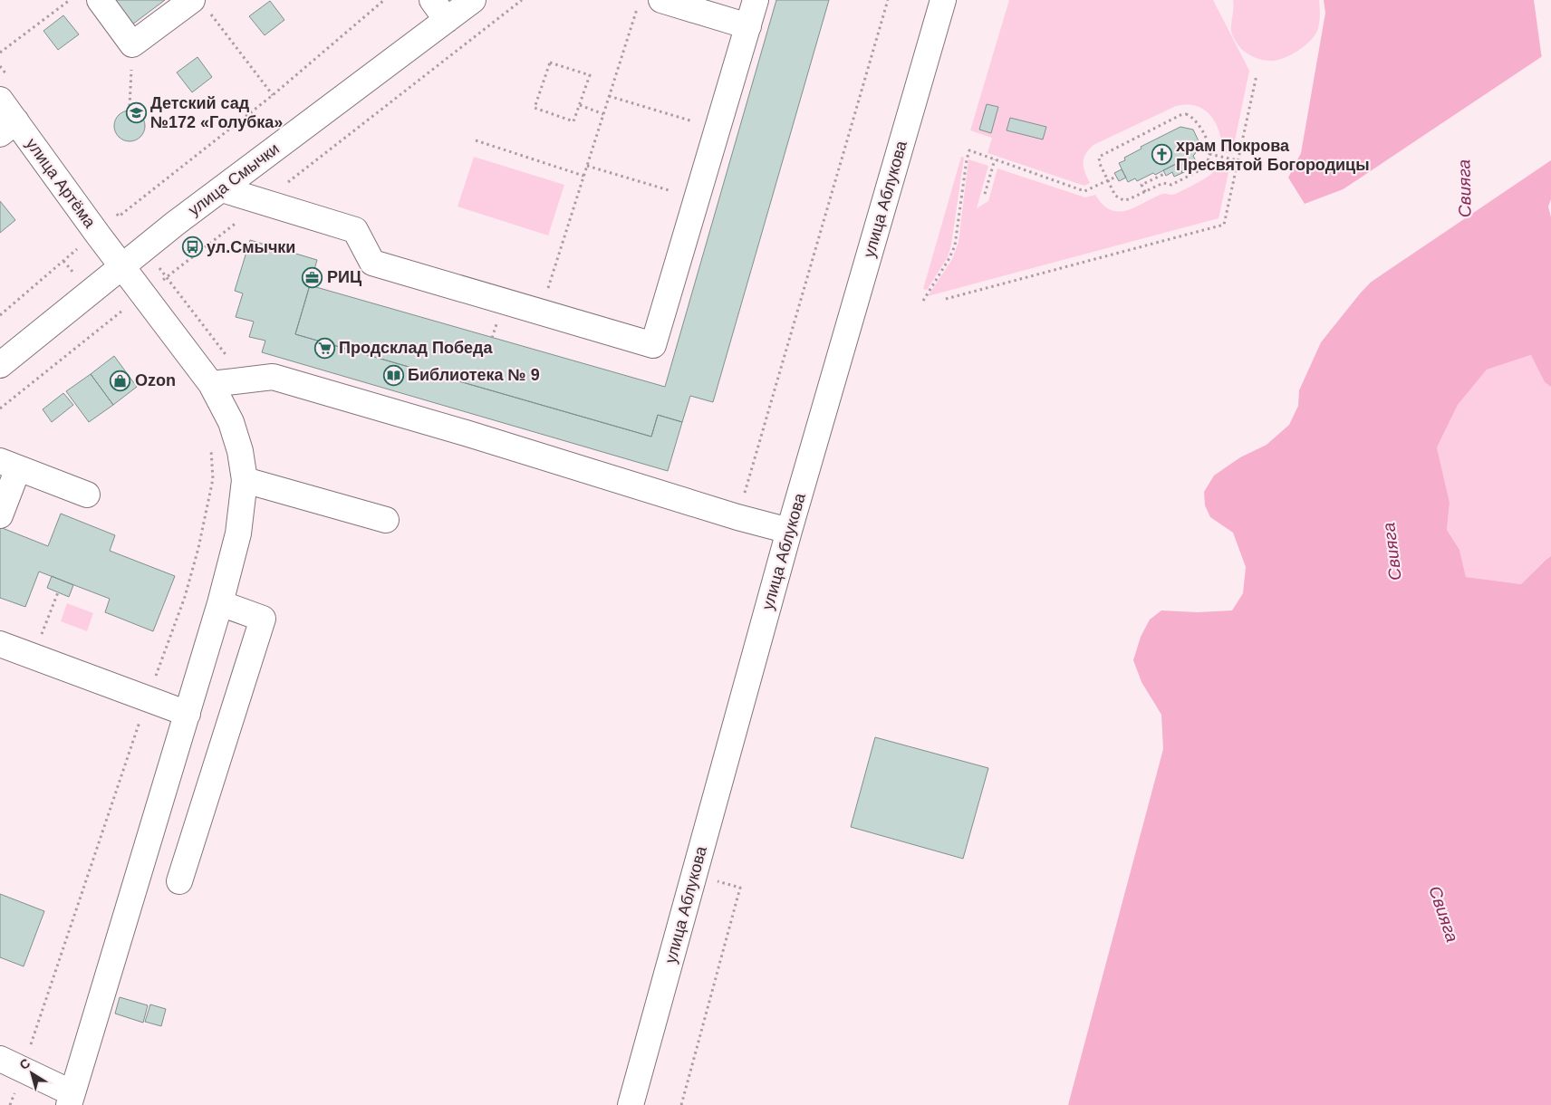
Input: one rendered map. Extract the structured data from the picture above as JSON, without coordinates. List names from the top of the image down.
{
  "streets": {
    "street": ["улица Смычки", "улица Артёма", "улица Аблукова"]
  },
  "crossings": [
    ["улица Смычки", "улица Артёма"]
  ],
  "water": ["Свияга"],
  "places": {
    "school or university": ["Детский сад №172 «Голубка»"],
    "church": ["храм Покрова Пресвятой Богородицы"],
    "bus stop": ["ул.Смычки"],
    "office": ["РИЦ"],
    "supermarket": ["Продсклад Победа"],
    "library": ["Библиотека № 9"],
    "shop": ["Ozon"]
  },
  "north": "top left"
}
